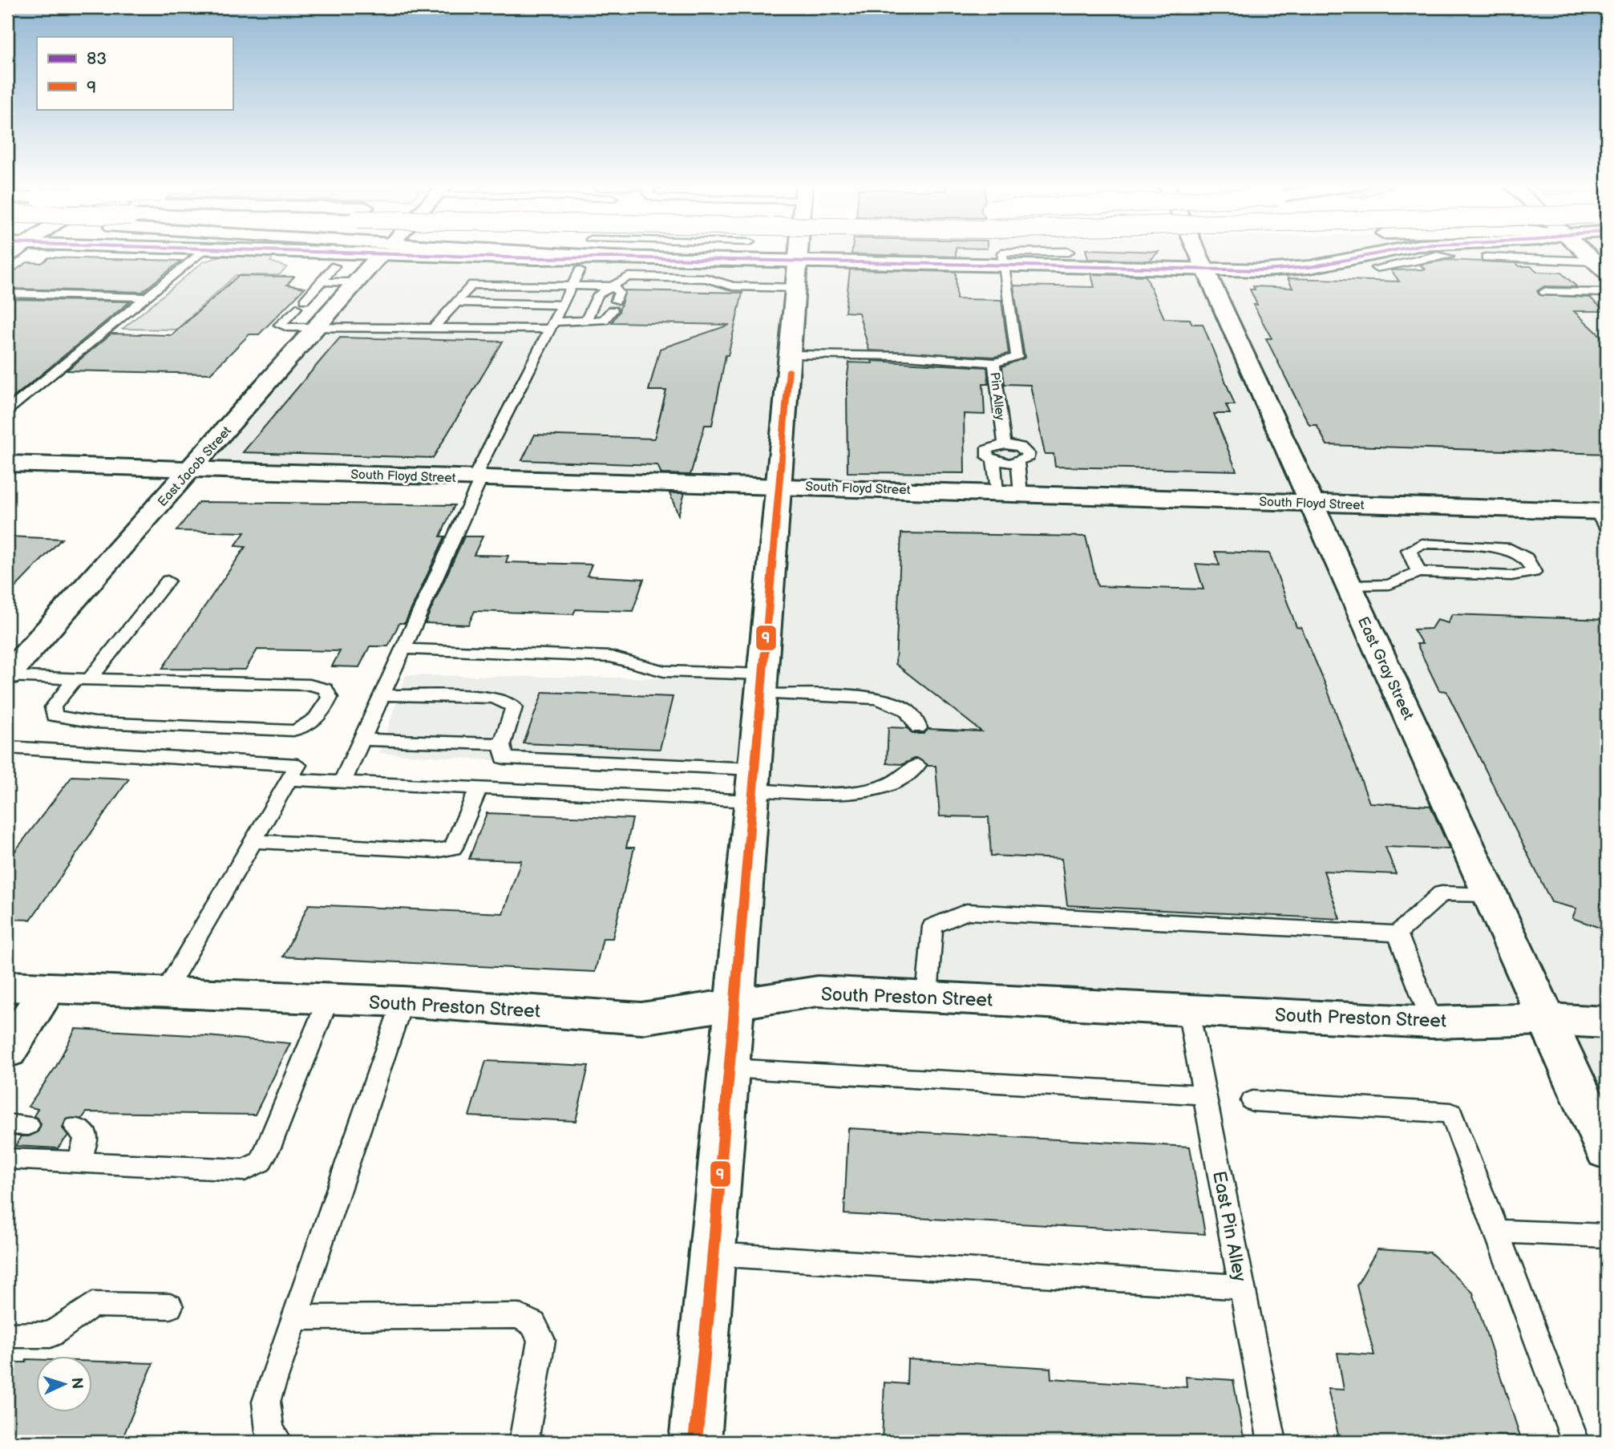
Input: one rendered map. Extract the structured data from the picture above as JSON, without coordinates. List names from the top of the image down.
{
  "streets": {
    "main road": [
      "East Jacob Street",
      "South Floyd Street",
      "East Gray Street",
      "South Preston Street"
    ],
    "lane": ["Pin Alley", "East Pin Alley"]
  },
  "crossings": [
    ["East Jacob Street", "South Floyd Street"],
    ["South Floyd Street", "East Gray Street"],
    ["East Gray Street", "South Preston Street"],
    ["South Preston Street", "East Pin Alley"]
  ],
  "lines": ["transit line 83", "transit line 9"],
  "legend": ["83", "9"],
  "north": "right"
}
